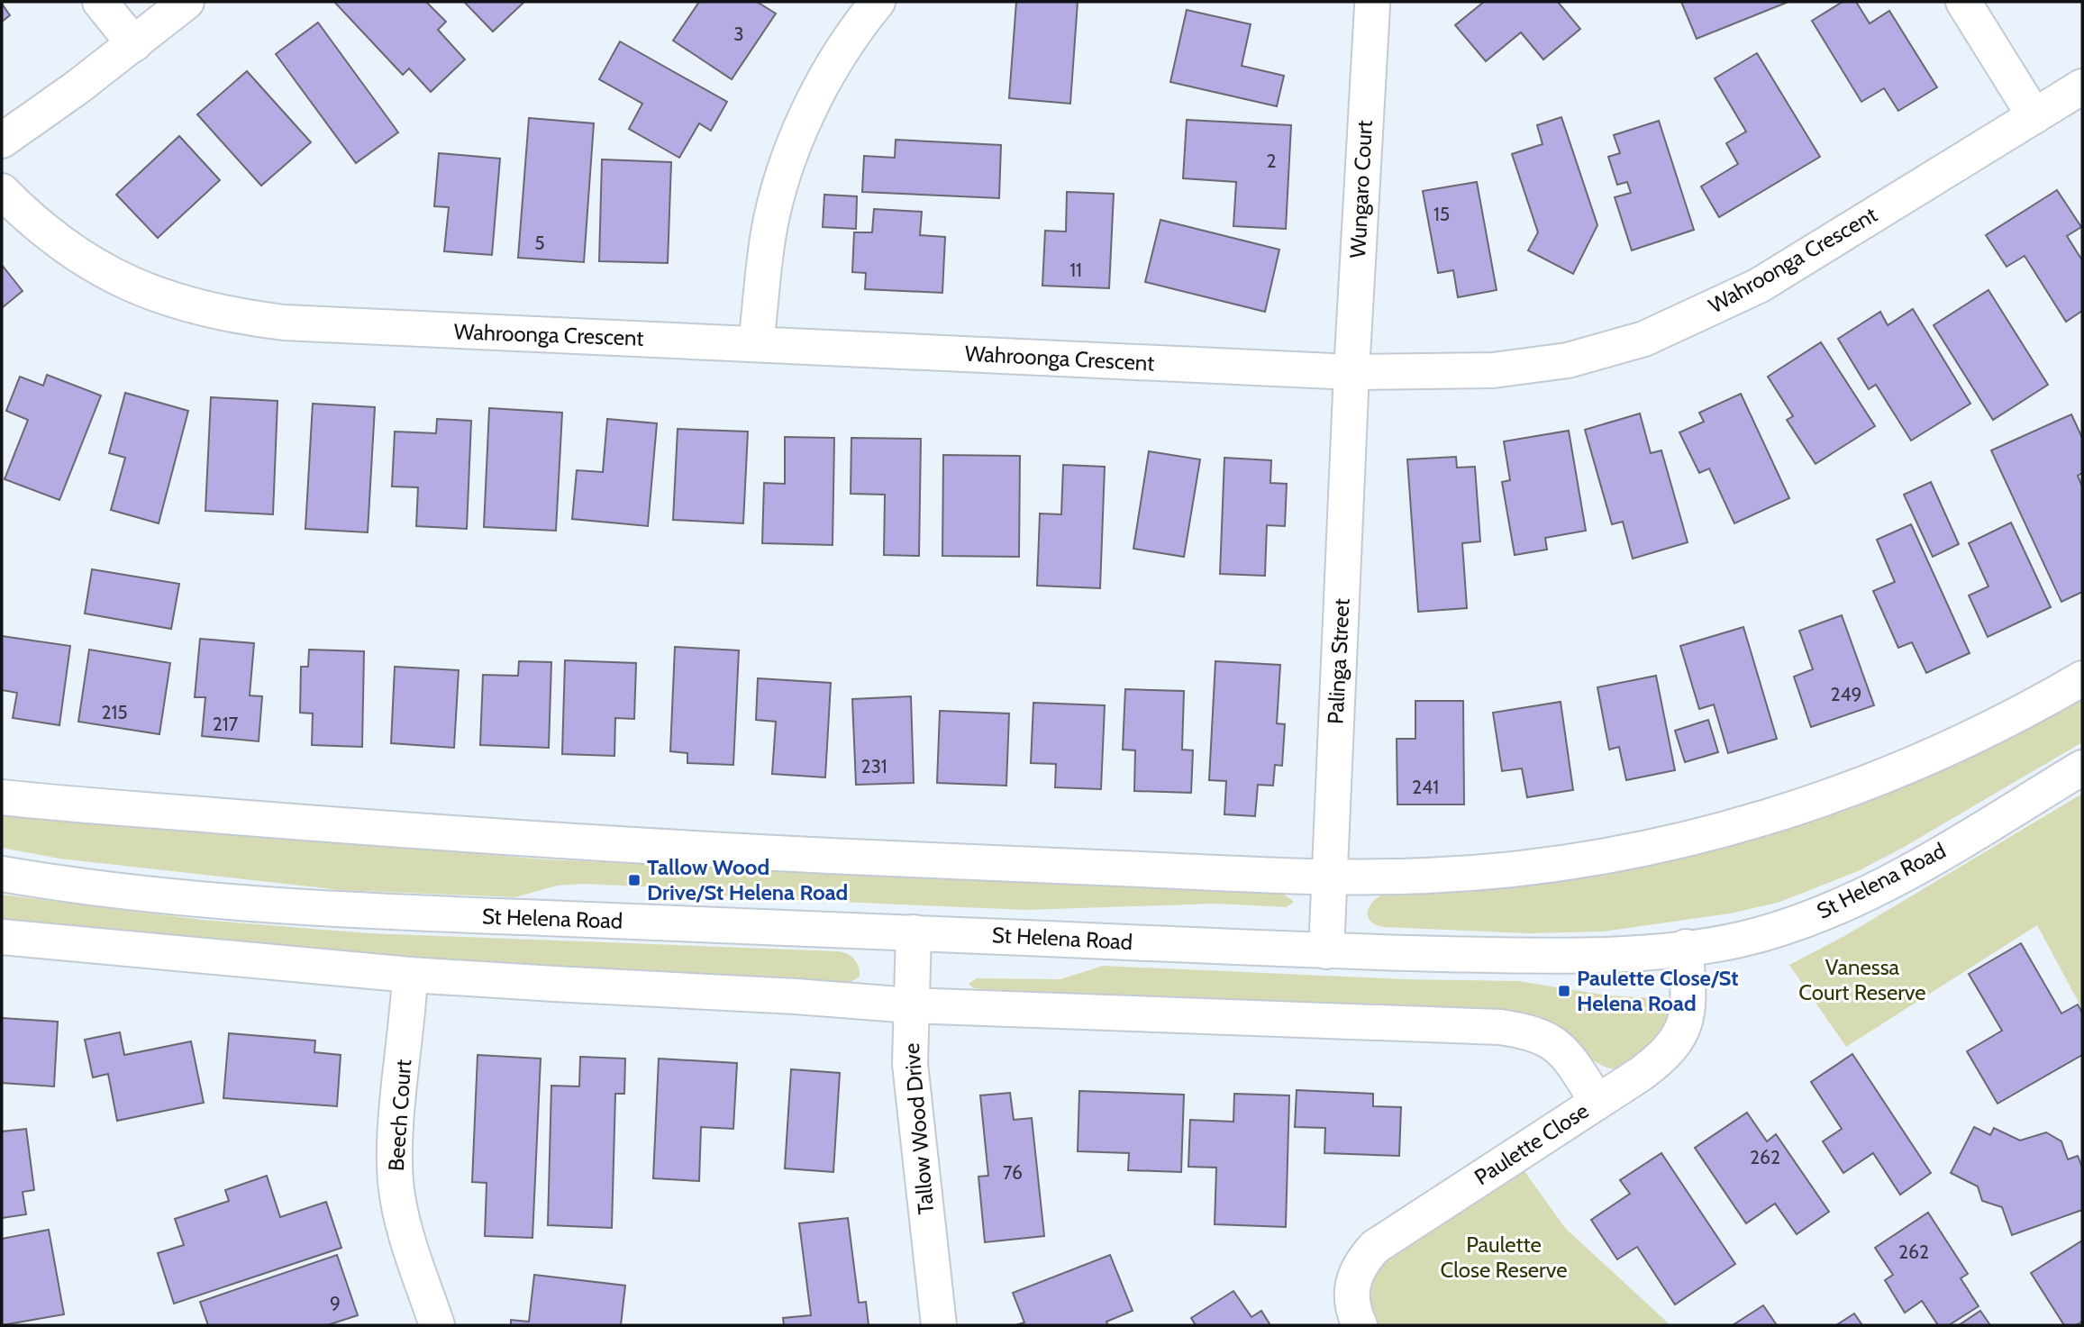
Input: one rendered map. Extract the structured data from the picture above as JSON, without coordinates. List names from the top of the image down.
{
  "streets": {
    "street": [
      "Wungaro Court",
      "Wahroonga Crescent",
      "Palinga Street",
      "St Helena Road",
      "Beech Court",
      "Tallow Wood Drive",
      "Paulette Close"
    ]
  },
  "crossings": [
    ["Wungaro Court", "Wahroonga Crescent"],
    ["Wungaro Court", "Palinga Street"],
    ["Wahroonga Crescent", "Palinga Street"],
    ["Palinga Street", "St Helena Road"],
    ["St Helena Road", "Tallow Wood Drive"],
    ["St Helena Road", "Paulette Close"]
  ],
  "parks": ["Vanessa Court Reserve", "Paulette Close Reserve"],
  "places": {
    "transit": ["Tallow Wood Drive/St Helena Road", "Paulette Close/St Helena Road"]
  },
  "house_numbers": [
    "3",
    "2",
    "15",
    "5",
    "11",
    "249",
    "215",
    "217",
    "231",
    "241",
    "262",
    "76",
    "262",
    "9"
  ]
}
